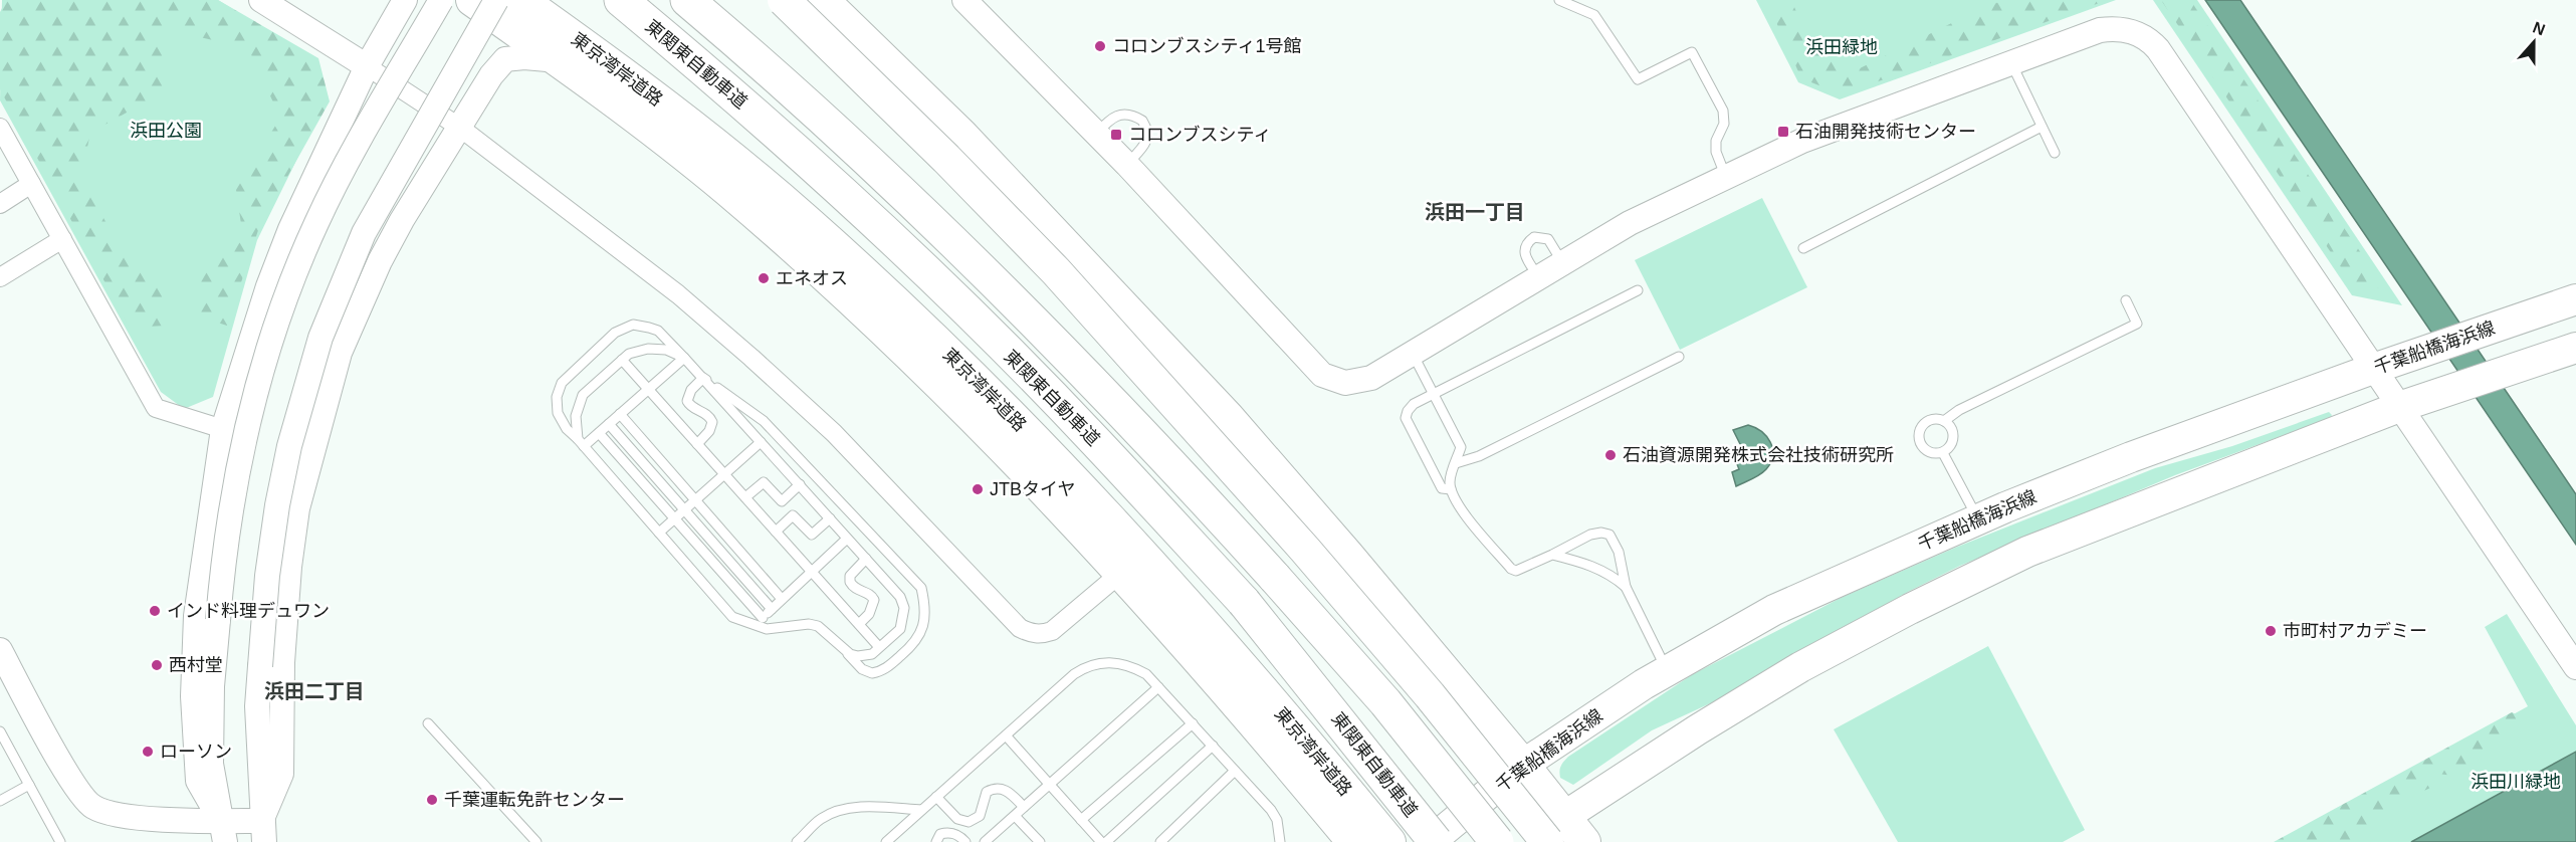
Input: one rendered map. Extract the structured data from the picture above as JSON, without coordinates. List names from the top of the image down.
{
  "streets": {
    "highway": ["東関東自動車道", "東京湾岸道路"],
    "main road": ["千葉船橋海浜線"]
  },
  "districts": ["浜田一丁目", "浜田二丁目"],
  "parks": ["浜田緑地", "浜田公園", "浜田川緑地"],
  "places": {
    "other": [
      "コロンブスシティ1号館",
      "エネオス",
      "石油資源開発株式会社技術研究所",
      "JTBタイヤ",
      "インド料理デュワン",
      "市町村アカデミー",
      "西村堂",
      "ローソン",
      "千葉運転免許センター"
    ],
    "transit": ["石油開発技術センター", "コロンブスシティ"]
  },
  "north": "top"
}
